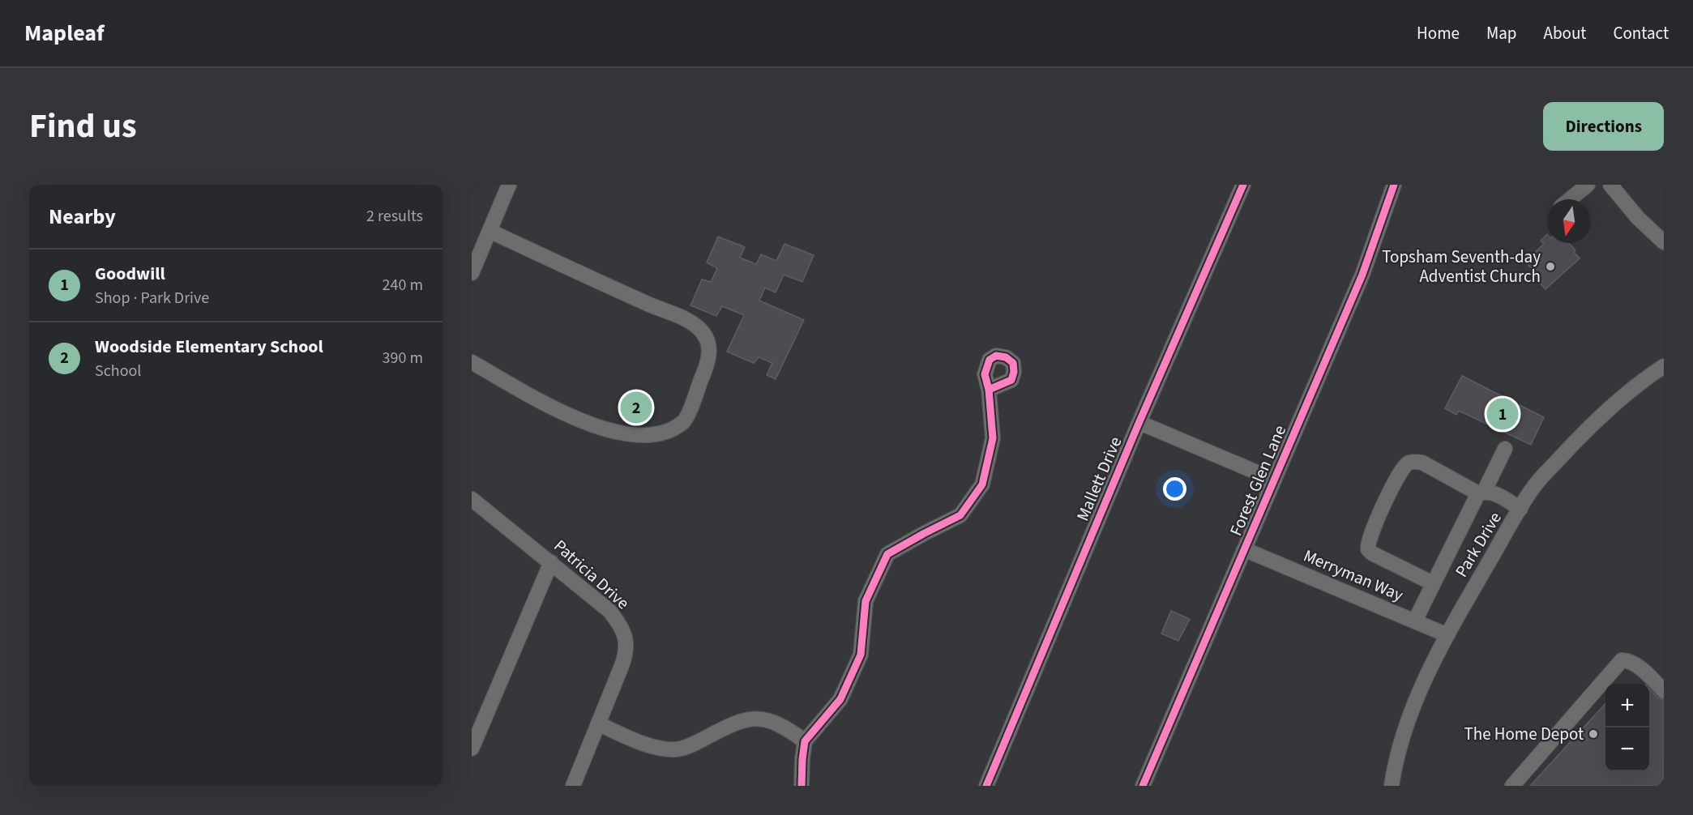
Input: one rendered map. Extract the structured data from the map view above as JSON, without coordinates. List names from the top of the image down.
{
  "streets": {
    "street": [
      "Mallett Drive",
      "Forest Glen Lane",
      "Park Drive",
      "Patricia Drive",
      "Merryman Way"
    ]
  },
  "crossings": [
    ["Forest Glen Lane", "Merryman Way"],
    ["Park Drive", "Merryman Way"]
  ],
  "places": ["Topsham Seventh-day Adventist Church", "The Home Depot"],
  "north": "bottom",
  "page": {
    "header": "Mapleaf",
    "nav": [
      "Home",
      "Map",
      "About",
      "Contact"
    ],
    "title": "Find us",
    "buttons": "Directions",
    "heading": ["Nearby", "2 results"],
    "list": [
      {
        "mark": "1",
        "name": "Goodwill",
        "note": "Shop · Park Drive",
        "value": "240 m"
      },
      {
        "mark": "2",
        "name": "Woodside Elementary School",
        "note": "School",
        "value": "390 m"
      }
    ],
    "pins": ["2", "1"],
    "map_buttons": ["+", "−"]
  }
}
